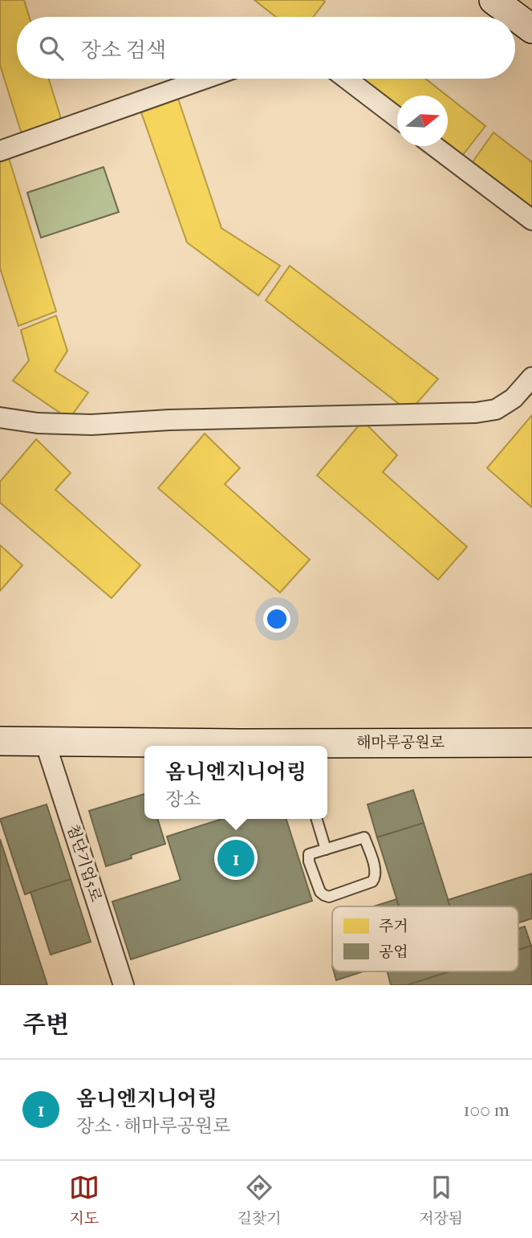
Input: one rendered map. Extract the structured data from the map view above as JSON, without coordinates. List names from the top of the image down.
{
  "streets": {
    "street": ["해마루공원로", "첨단기업5로"]
  },
  "crossings": [
    ["해마루공원로", "첨단기업5로"]
  ],
  "legend": ["주거", "공업"],
  "north": "right",
  "page": {
    "search": "장소 검색",
    "popup": ["옴니엔지니어링", "장소"],
    "pins": "1",
    "heading": "주변",
    "list": [
      {
        "mark": "1",
        "name": "옴니엔지니어링",
        "note": "장소 · 해마루공원로",
        "value": "100 m"
      }
    ],
    "nav": ["지도", "길찾기", "저장됨"]
  }
}
